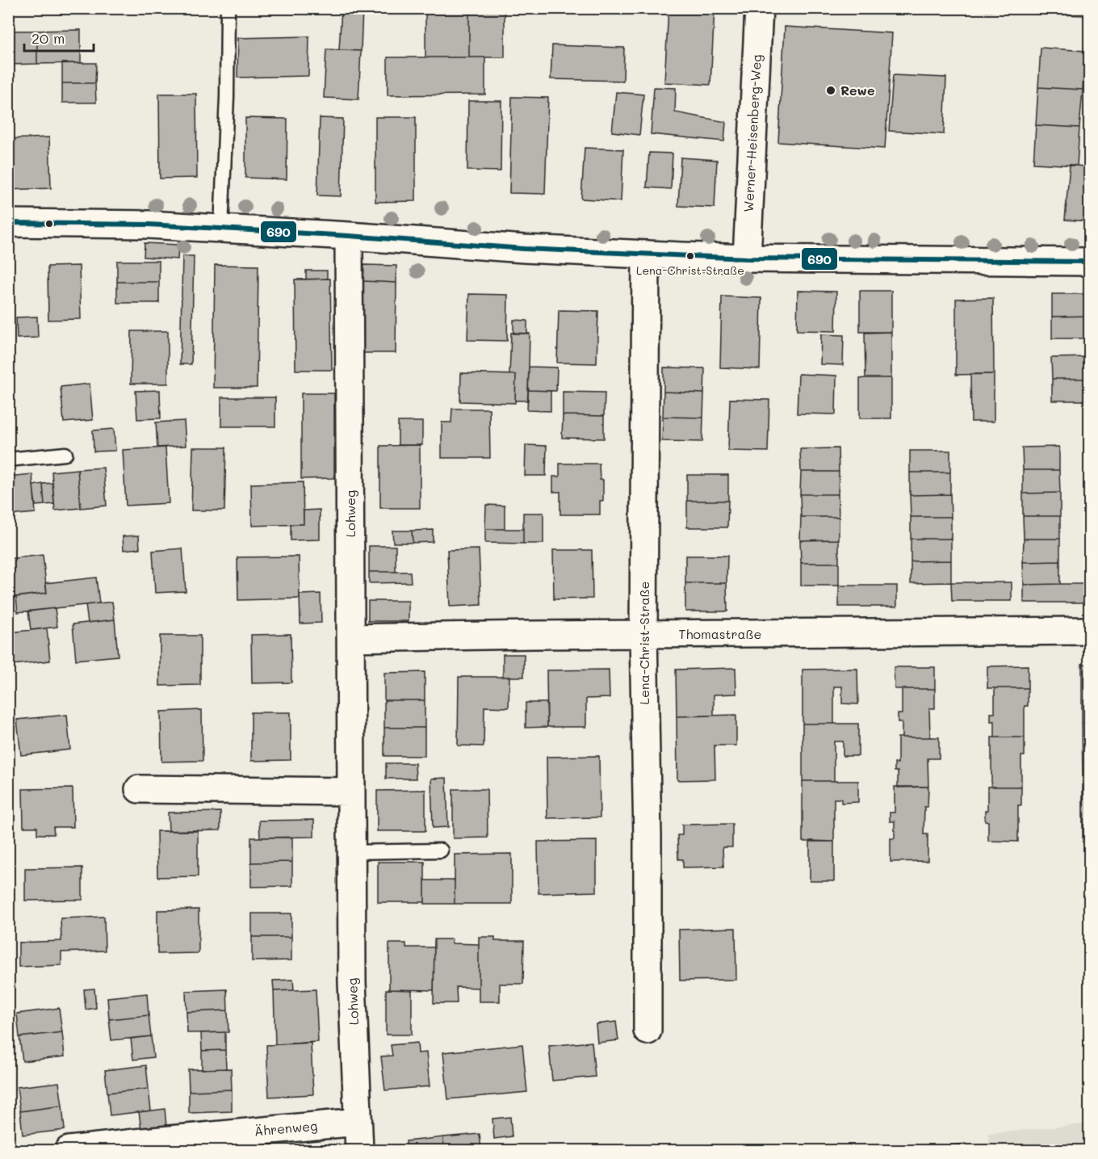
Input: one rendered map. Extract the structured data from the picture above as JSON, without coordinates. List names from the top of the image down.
{
  "streets": {
    "street": [
      "Werner-Heisenberg-Weg",
      "Lohweg",
      "Thomastraße",
      "Lena-Christ-Straße",
      "Ährenweg"
    ]
  },
  "crossings": [
    ["Lohweg", "Thomastraße"],
    ["Lohweg", "Ährenweg"],
    ["Thomastraße", "Lena-Christ-Straße"]
  ],
  "places": ["Rewe", "Lena-Christ-Straße"],
  "lines": ["transit line 690"],
  "scale_bar": "20 m"
}
